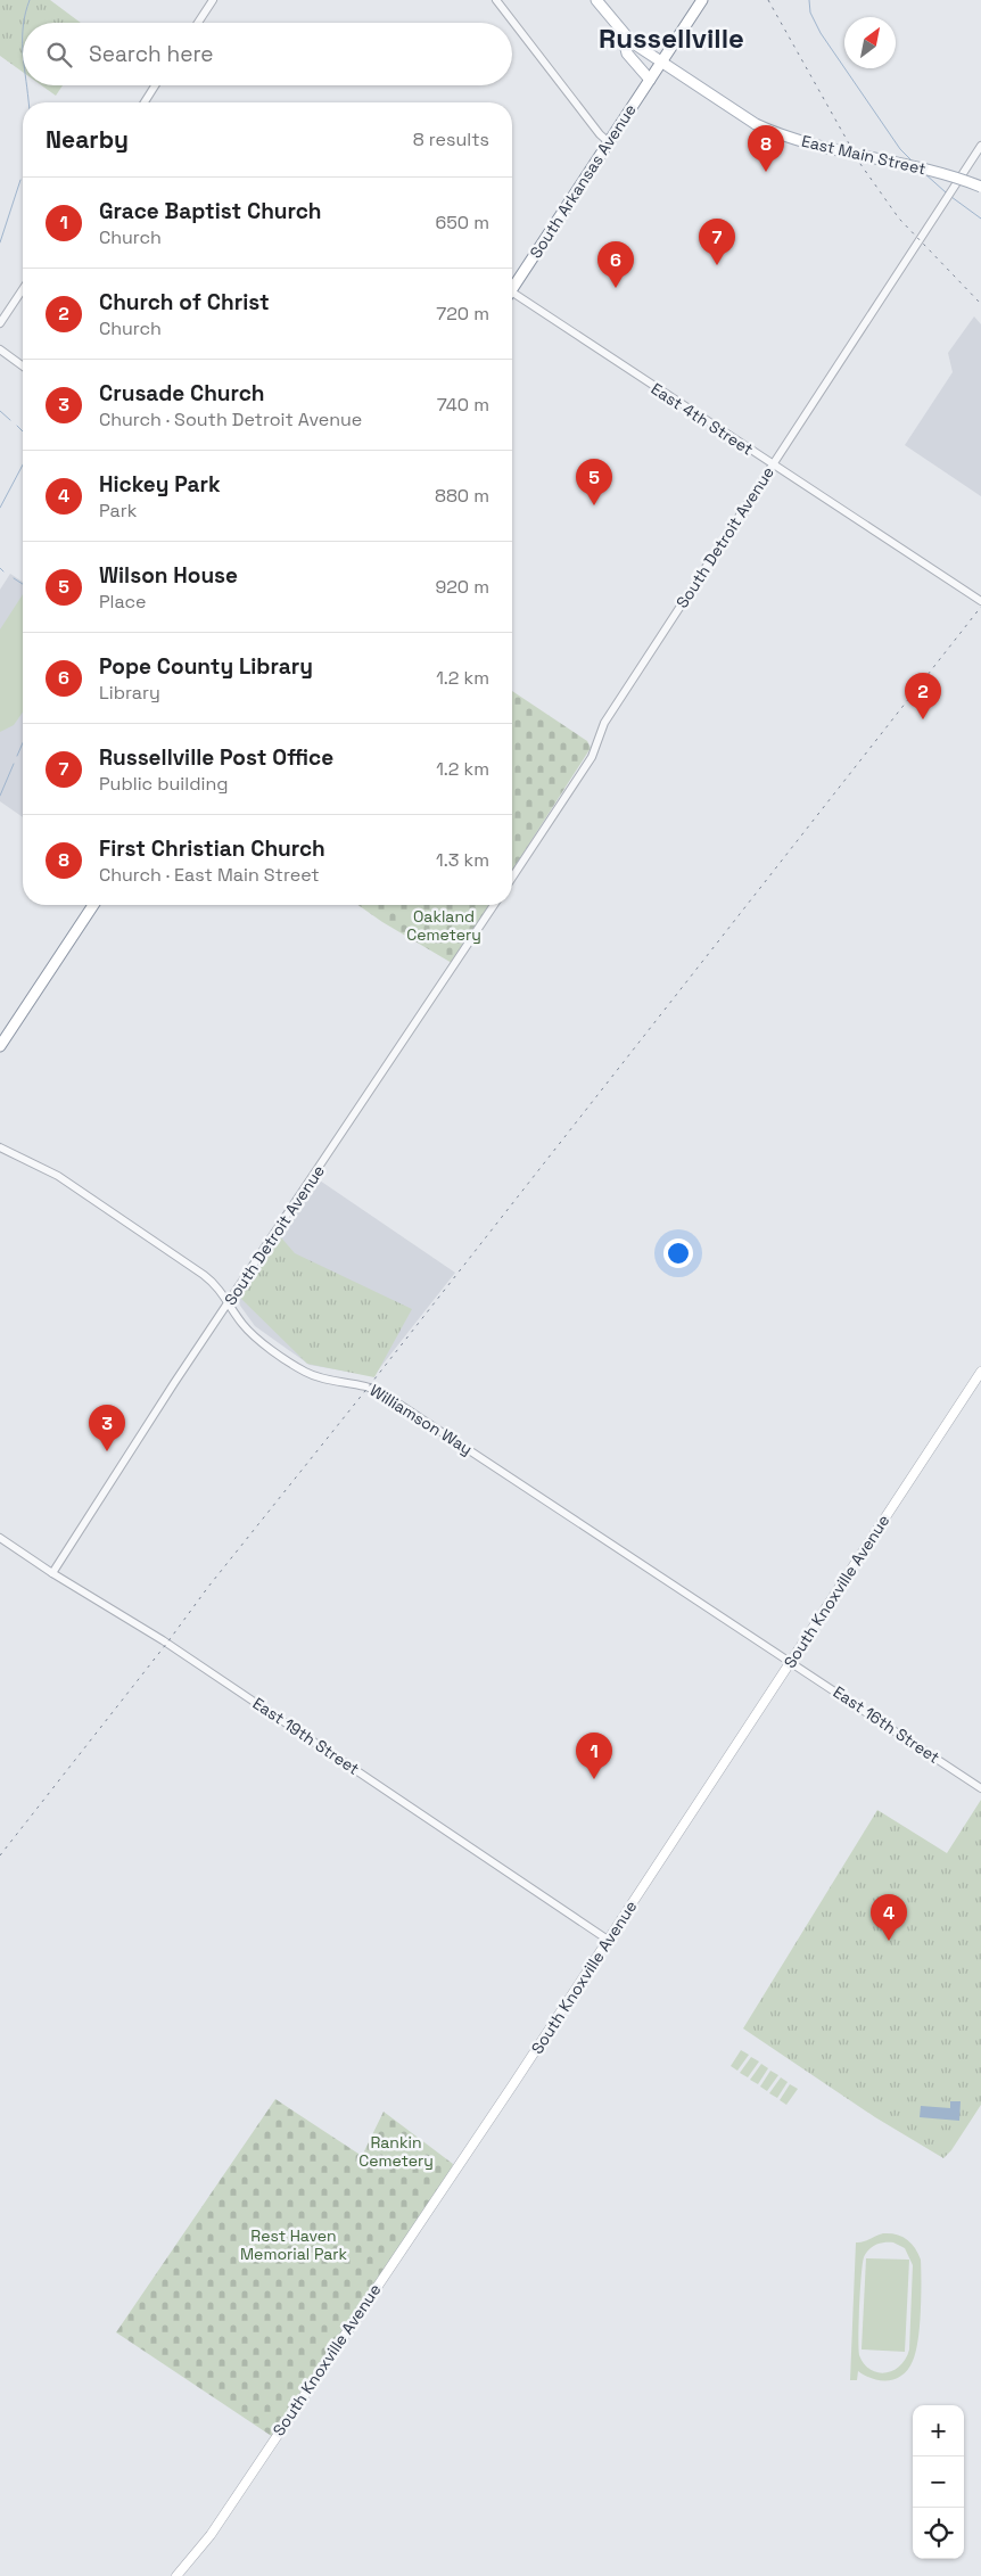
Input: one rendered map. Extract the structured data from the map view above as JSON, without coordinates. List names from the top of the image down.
{
  "streets": {
    "main road": ["East Main Street", "South Arkansas Avenue", "South Knoxville Avenue"],
    "street": [
      "East 4th Street",
      "South Detroit Avenue",
      "Williamson Way",
      "East 16th Street",
      "East 19th Street"
    ]
  },
  "crossings": [
    ["East Main Street", "South Arkansas Avenue"],
    ["East 4th Street", "South Detroit Avenue"],
    ["South Detroit Avenue", "Williamson Way"],
    ["South Detroit Avenue", "East 19th Street"],
    ["Williamson Way", "South Knoxville Avenue"],
    ["Williamson Way", "East 16th Street"],
    ["South Knoxville Avenue", "East 16th Street"],
    ["South Knoxville Avenue", "East 19th Street"]
  ],
  "districts": ["Russellville"],
  "parks": ["Oakland Cemetery", "Rankin Cemetery", "Rest Haven Memorial Park"],
  "north": "top right",
  "page": {
    "search": "Search here",
    "heading": ["Nearby", "8 results"],
    "pins": [
      "8",
      "7",
      "6",
      "5",
      "2",
      "3",
      "1",
      "4"
    ],
    "list": [
      {
        "mark": "1",
        "name": "Grace Baptist Church",
        "note": "Church",
        "value": "650 m"
      },
      {
        "mark": "2",
        "name": "Church of Christ",
        "note": "Church",
        "value": "720 m"
      },
      {
        "mark": "3",
        "name": "Crusade Church",
        "note": "Church · South Detroit Avenue",
        "value": "740 m"
      },
      {
        "mark": "4",
        "name": "Hickey Park",
        "note": "Park",
        "value": "880 m"
      },
      {
        "mark": "5",
        "name": "Wilson House",
        "note": "Place",
        "value": "920 m"
      },
      {
        "mark": "6",
        "name": "Pope County Library",
        "note": "Library",
        "value": "1.2 km"
      },
      {
        "mark": "7",
        "name": "Russellville Post Office",
        "note": "Public building",
        "value": "1.2 km"
      },
      {
        "mark": "8",
        "name": "First Christian Church",
        "note": "Church · East Main Street",
        "value": "1.3 km"
      }
    ],
    "map_buttons": ["+", "−"]
  }
}
